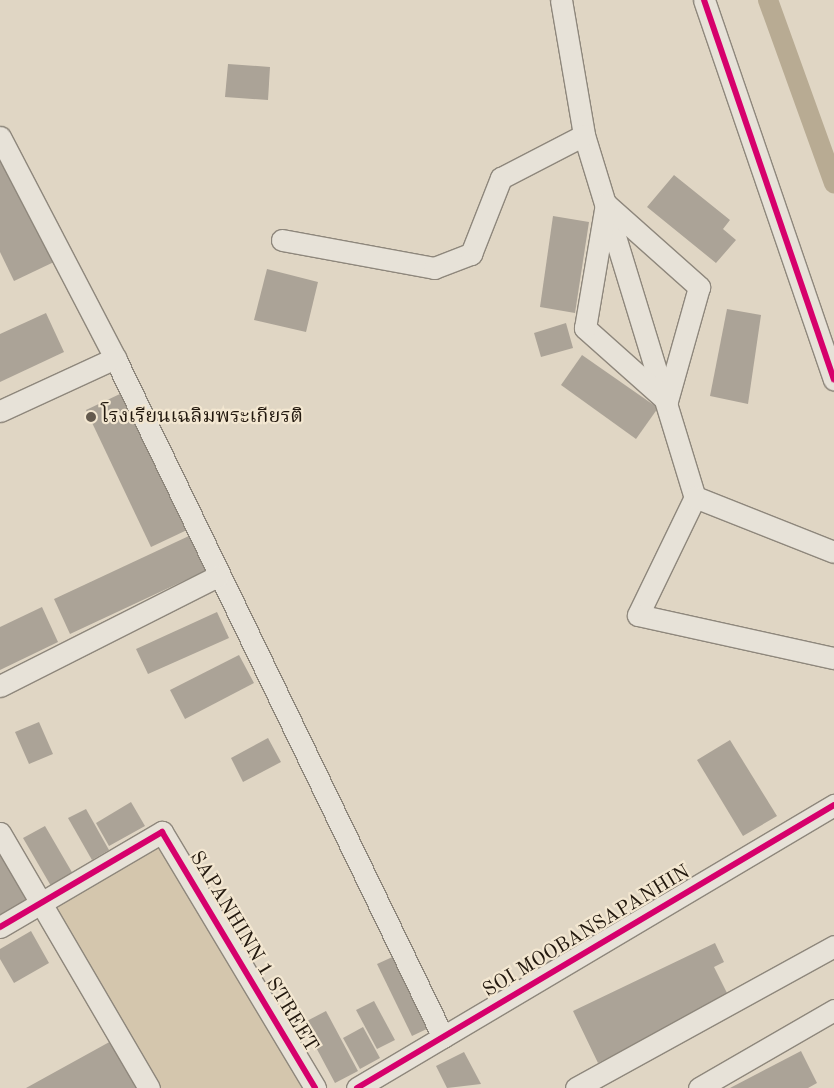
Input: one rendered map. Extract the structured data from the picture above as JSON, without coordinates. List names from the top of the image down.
{
  "streets": {
    "street": ["SOI MOOBANSAPANHIN"],
    "cycle path": ["SAPANHINN 1 STREET"]
  },
  "places": ["โรงเรียนเฉลิมพระเกียรติ"]
}
